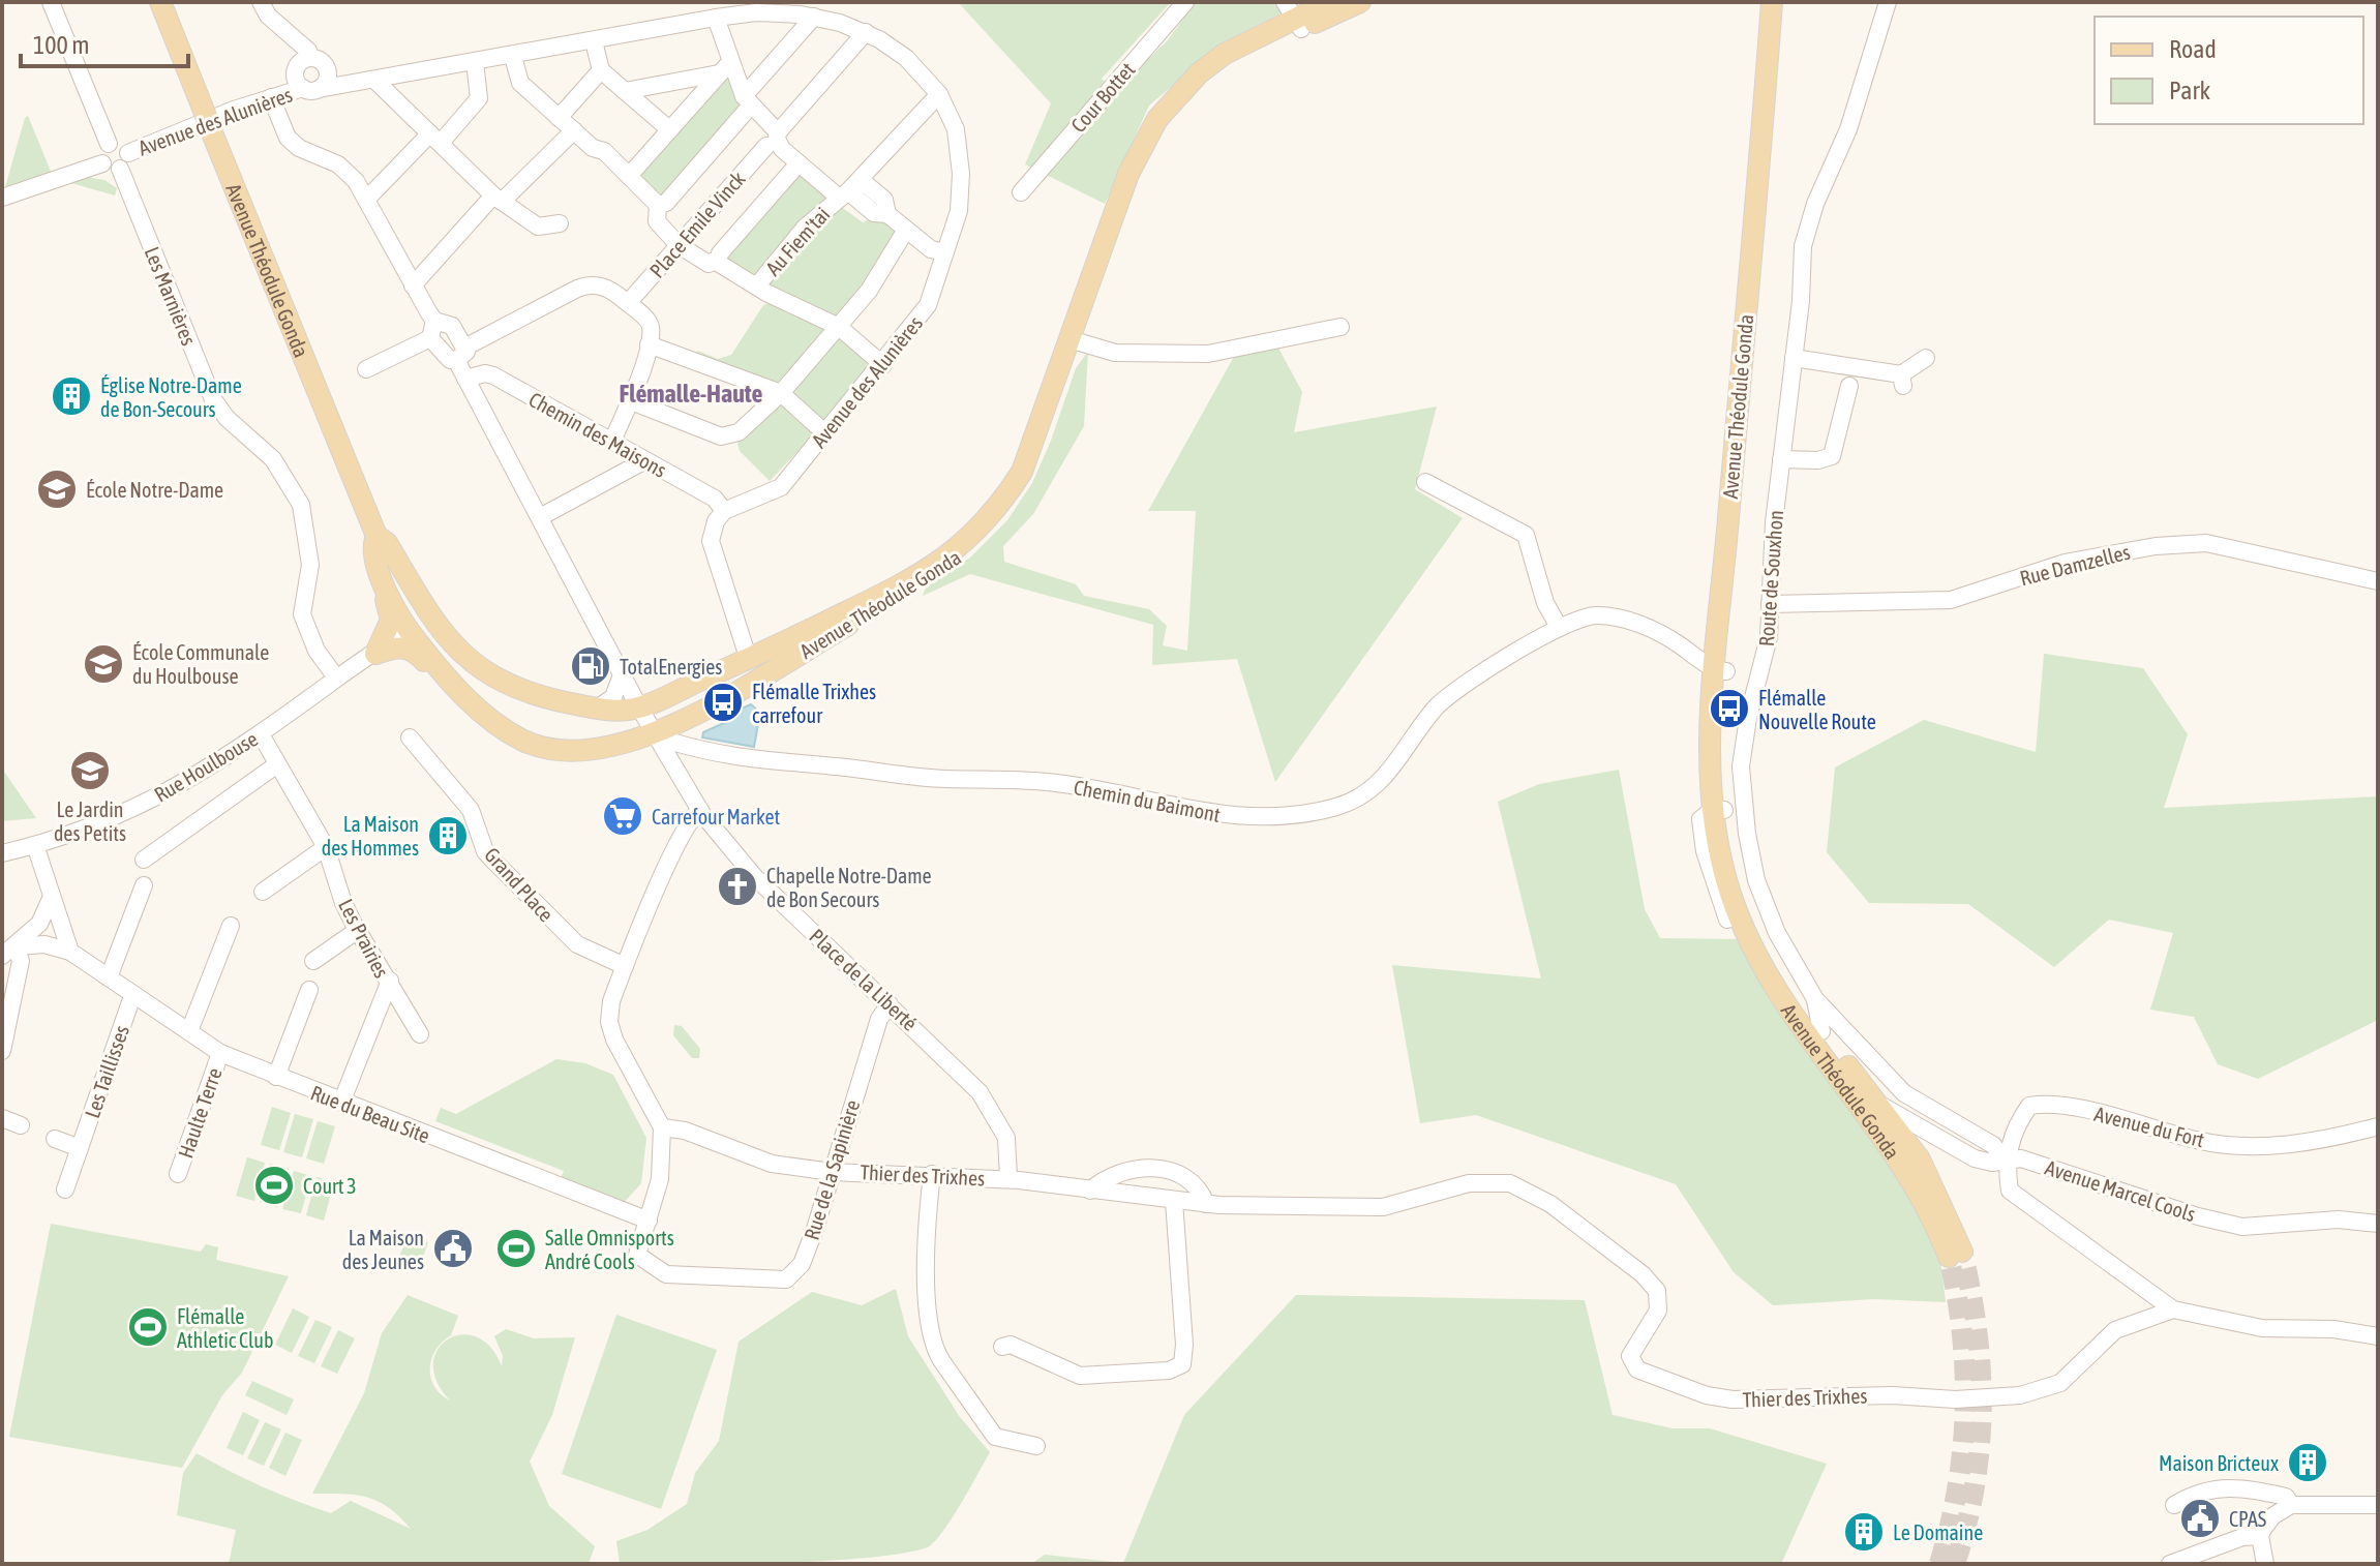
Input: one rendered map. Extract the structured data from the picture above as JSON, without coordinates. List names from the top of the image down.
{
  "streets": {
    "main road": ["Avenue Théodule Gonda"],
    "street": [
      "Cour Bottet",
      "Avenue des Alunières",
      "Place Emile Vinck",
      "Au Fiem'tai",
      "Les Marnières",
      "Chemin des Maisons",
      "Rue Damzelles",
      "Route de Souxhon",
      "Rue Houlbouse",
      "Chemin du Baimont",
      "Grand Place",
      "Les Prairies",
      "Place de la Liberté",
      "Les Taillisses",
      "Haulte Terre",
      "Rue du Beau Site",
      "Avenue du Fort",
      "Rue de la Sapinière",
      "Thier des Trixhes",
      "Avenue Marcel Cools"
    ]
  },
  "crossings": [
    ["Avenue des Alunières", "Place Emile Vinck"],
    ["Avenue des Alunières", "Au Fiem'tai"],
    ["Avenue des Alunières", "Les Marnières"],
    ["Avenue des Alunières", "Chemin des Maisons"],
    ["Place Emile Vinck", "Au Fiem'tai"],
    ["Avenue Théodule Gonda", "Rue Houlbouse"],
    ["Avenue Théodule Gonda", "Chemin du Baimont"],
    ["Avenue Théodule Gonda", "Place de la Liberté"],
    ["Avenue Théodule Gonda", "Avenue Marcel Cools"],
    ["Les Marnières", "Rue Houlbouse"],
    ["Chemin des Maisons", "Place de la Liberté"],
    ["Rue Damzelles", "Route de Souxhon"],
    ["Route de Souxhon", "Avenue du Fort"],
    ["Route de Souxhon", "Avenue Marcel Cools"],
    ["Rue Houlbouse", "Les Prairies"],
    ["Chemin du Baimont", "Place de la Liberté"],
    ["Les Prairies", "Rue du Beau Site"],
    ["Place de la Liberté", "Rue de la Sapinière"],
    ["Place de la Liberté", "Thier des Trixhes"],
    ["Les Taillisses", "Rue du Beau Site"],
    ["Haulte Terre", "Rue du Beau Site"],
    ["Rue du Beau Site", "Rue de la Sapinière"],
    ["Avenue du Fort", "Avenue Marcel Cools"],
    ["Rue de la Sapinière", "Thier des Trixhes"]
  ],
  "districts": ["Flémalle-Haute"],
  "places": {
    "building": [
      "Église Notre-Dame de Bon-Secours",
      "La Maison des Hommes",
      "Maison Bricteux",
      "Le Domaine"
    ],
    "school or university": ["École Notre-Dame", "École Communale du Houlbouse", "Le Jardin des Petits"],
    "fuel station": ["TotalEnergies"],
    "bus stop": ["Flémalle Trixhes carrefour", "Flémalle Nouvelle Route"],
    "supermarket": ["Carrefour Market"],
    "church": ["Chapelle Notre-Dame de Bon Secours"],
    "sports": ["Court 3", "Salle Omnisports André Cools", "Flémalle Athletic Club"],
    "public building": ["La Maison des Jeunes", "CPAS"]
  },
  "legend": ["Road", "Park"],
  "scale_bar": "100 m"
}
